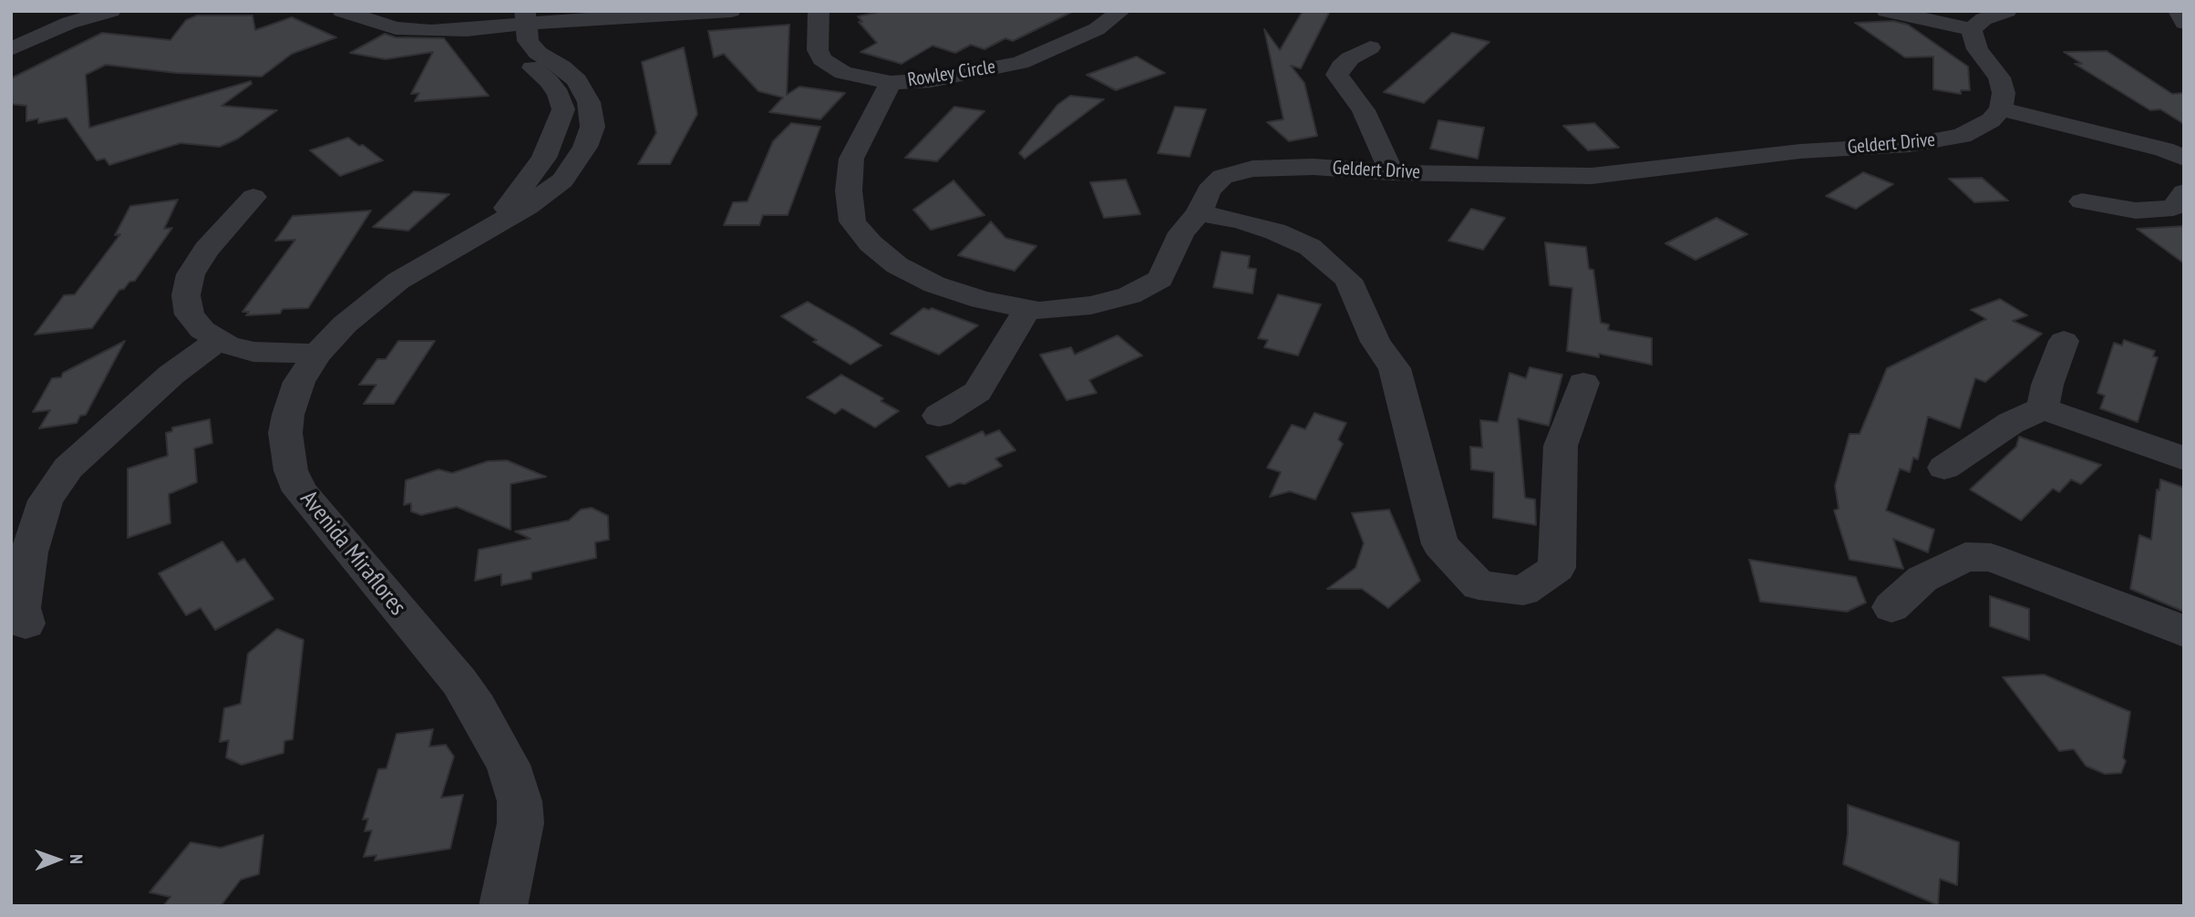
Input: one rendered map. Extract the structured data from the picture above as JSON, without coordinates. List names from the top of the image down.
{
  "streets": {
    "street": ["Rowley Circle", "Geldert Drive", "Avenida Miraflores"]
  },
  "crossings": [
    ["Rowley Circle", "Geldert Drive"]
  ],
  "north": "right"
}
